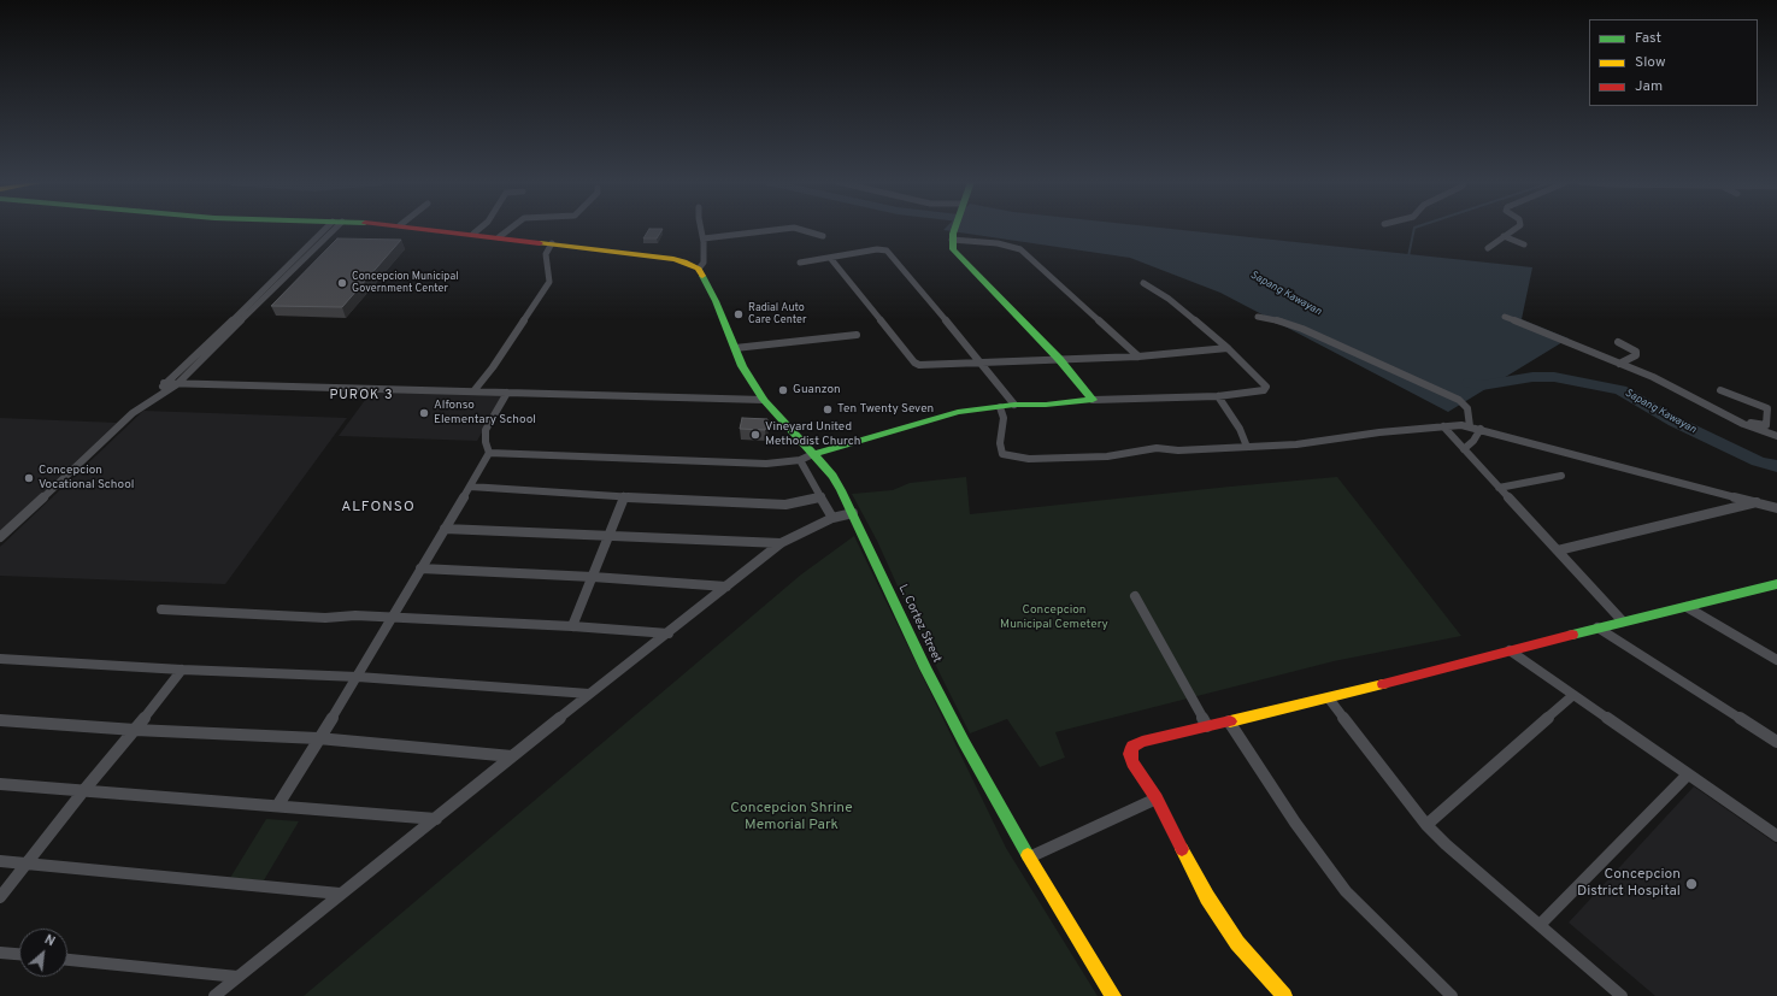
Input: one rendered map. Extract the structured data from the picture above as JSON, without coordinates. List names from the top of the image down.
{
  "streets": {
    "main road": ["L. Cortez Street"]
  },
  "districts": ["PUROK 3", "ALFONSO"],
  "water": ["Sapang Kawayan"],
  "parks": ["Concepcion Municipal Cemetery", "Concepcion Shrine Memorial Park"],
  "places": [
    "Concepcion Municipal Government Center",
    "Radial Auto Care Center",
    "Guanzon",
    "Ten Twenty Seven",
    "Alfonso Elementary School",
    "Vineyard United Methodist Church",
    "Concepcion Vocational School",
    "Concepcion District Hospital"
  ],
  "legend": ["Fast", "Slow", "Jam"],
  "north": "top right"
}
